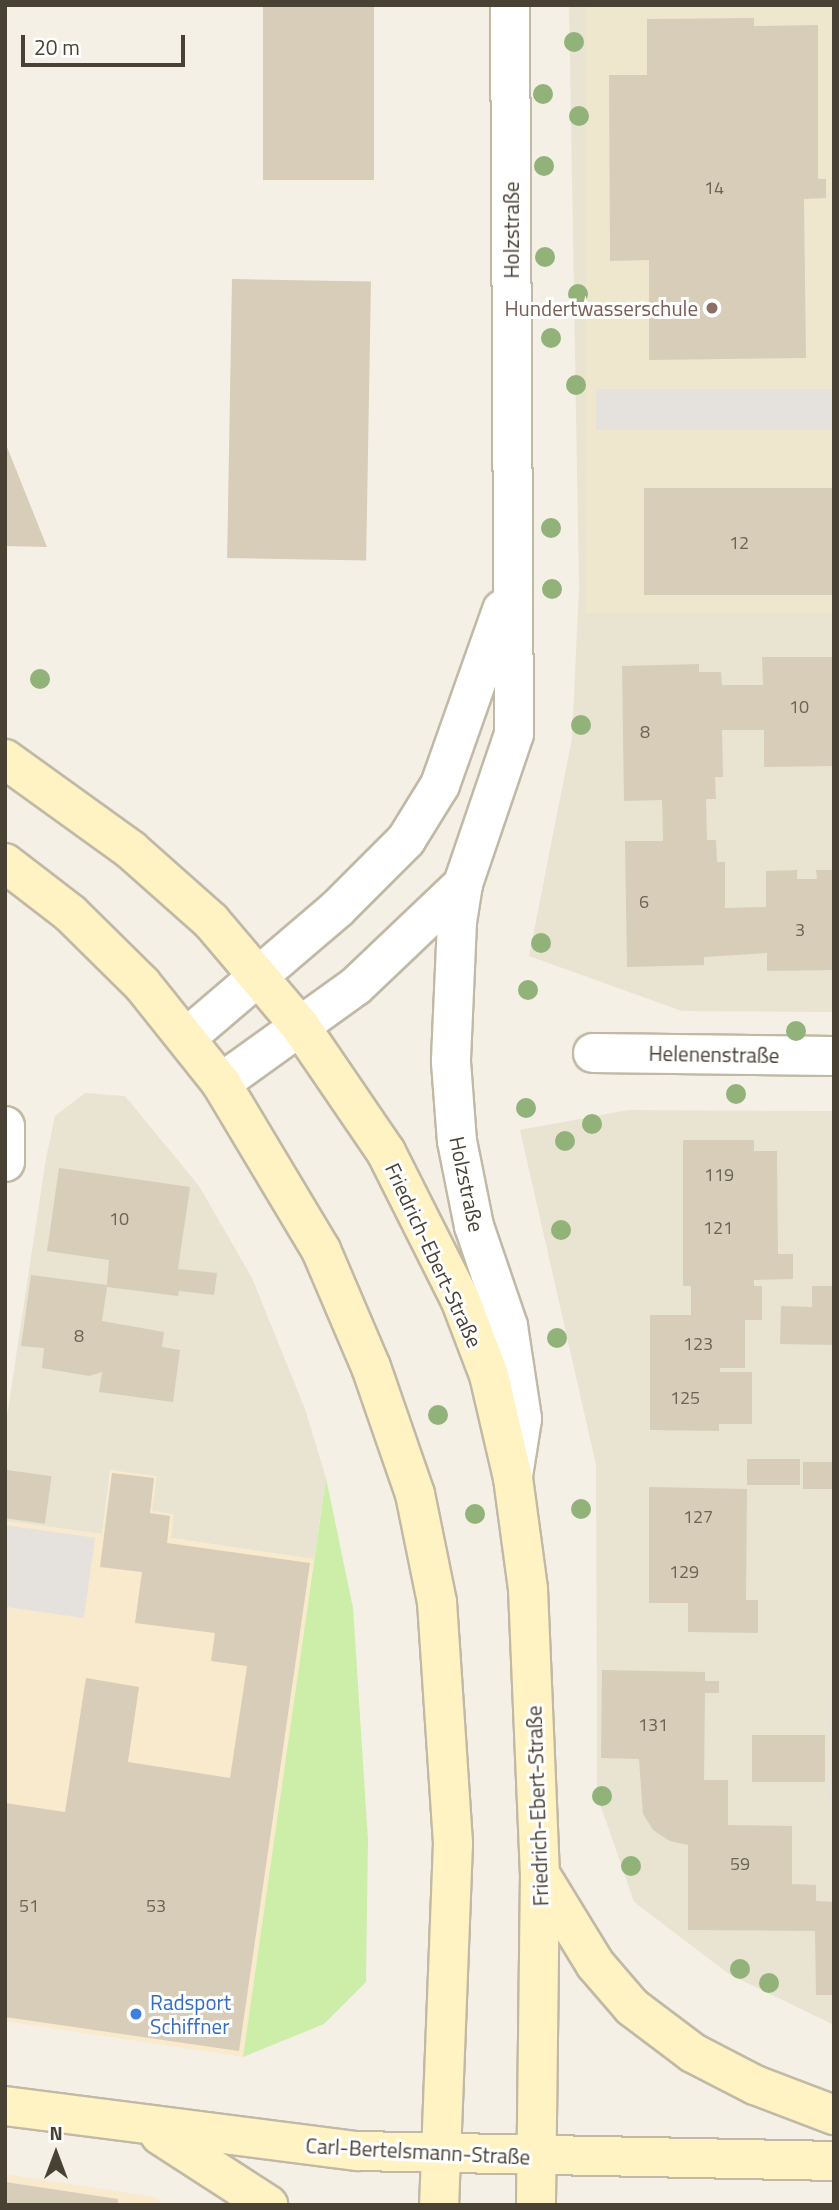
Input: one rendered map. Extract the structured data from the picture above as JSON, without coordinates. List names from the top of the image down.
{
  "streets": {
    "main road": ["Friedrich-Ebert-Straße", "Carl-Bertelsmann-Straße"],
    "street": ["Holzstraße", "Helenenstraße"]
  },
  "crossings": [
    ["Holzstraße", "Friedrich-Ebert-Straße"],
    ["Friedrich-Ebert-Straße", "Carl-Bertelsmann-Straße"]
  ],
  "places": ["Hundertwasserschule", "Radsport Schiffner"],
  "house_numbers": [
    "14",
    "12",
    "10",
    "8",
    "6",
    "3",
    "119",
    "10",
    "121",
    "8",
    "123",
    "125",
    "127",
    "129",
    "131",
    "59",
    "51",
    "53"
  ],
  "scale_bar": "20 m",
  "north": "top"
}
